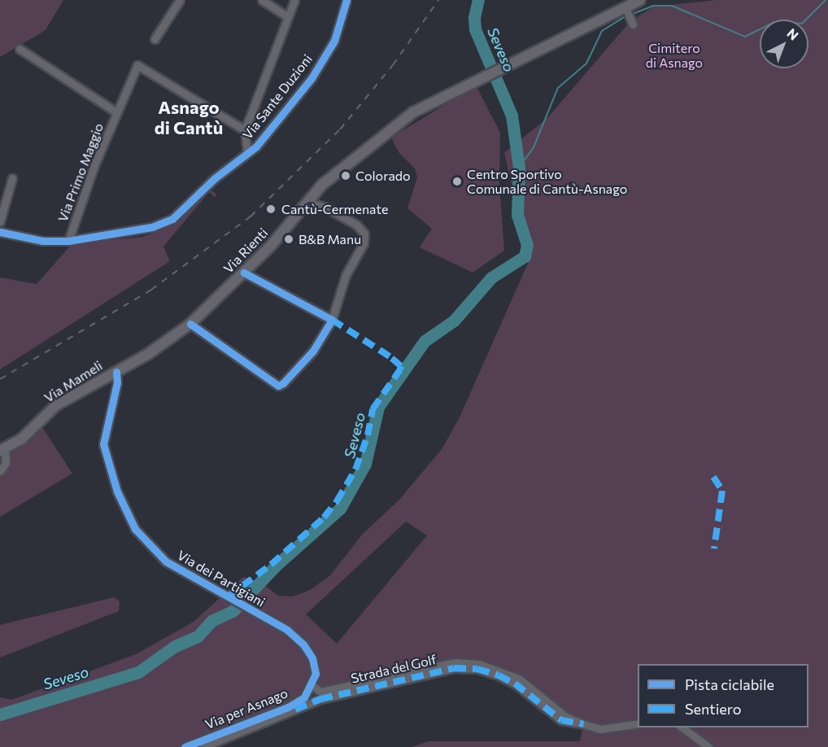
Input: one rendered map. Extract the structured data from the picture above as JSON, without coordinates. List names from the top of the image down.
{
  "streets": {
    "main road": ["Via Rienti", "Via Mameli"],
    "street": [
      "Via Sante Duzioni",
      "Via Primo Maggio",
      "Via dei Partigiani",
      "Strada del Golf",
      "Via per Asnago"
    ]
  },
  "crossings": [
    ["Via Sante Duzioni", "Via Primo Maggio"],
    ["Via Rienti", "Via Mameli"],
    ["Via Rienti", "Via dei Partigiani"],
    ["Via Mameli", "Via dei Partigiani"],
    ["Via dei Partigiani", "Strada del Golf"],
    ["Via dei Partigiani", "Via per Asnago"],
    ["Strada del Golf", "Via per Asnago"]
  ],
  "districts": ["Asnago di Cantù"],
  "water": ["Seveso"],
  "parks": ["Cimitero di Asnago"],
  "places": [
    "Colorado",
    "Centro Sportivo Comunale di Cantù-Asnago",
    "Cantù-Cermenate",
    "B&B Manu"
  ],
  "legend": ["Pista ciclabile", "Sentiero"],
  "north": "top right"
}
